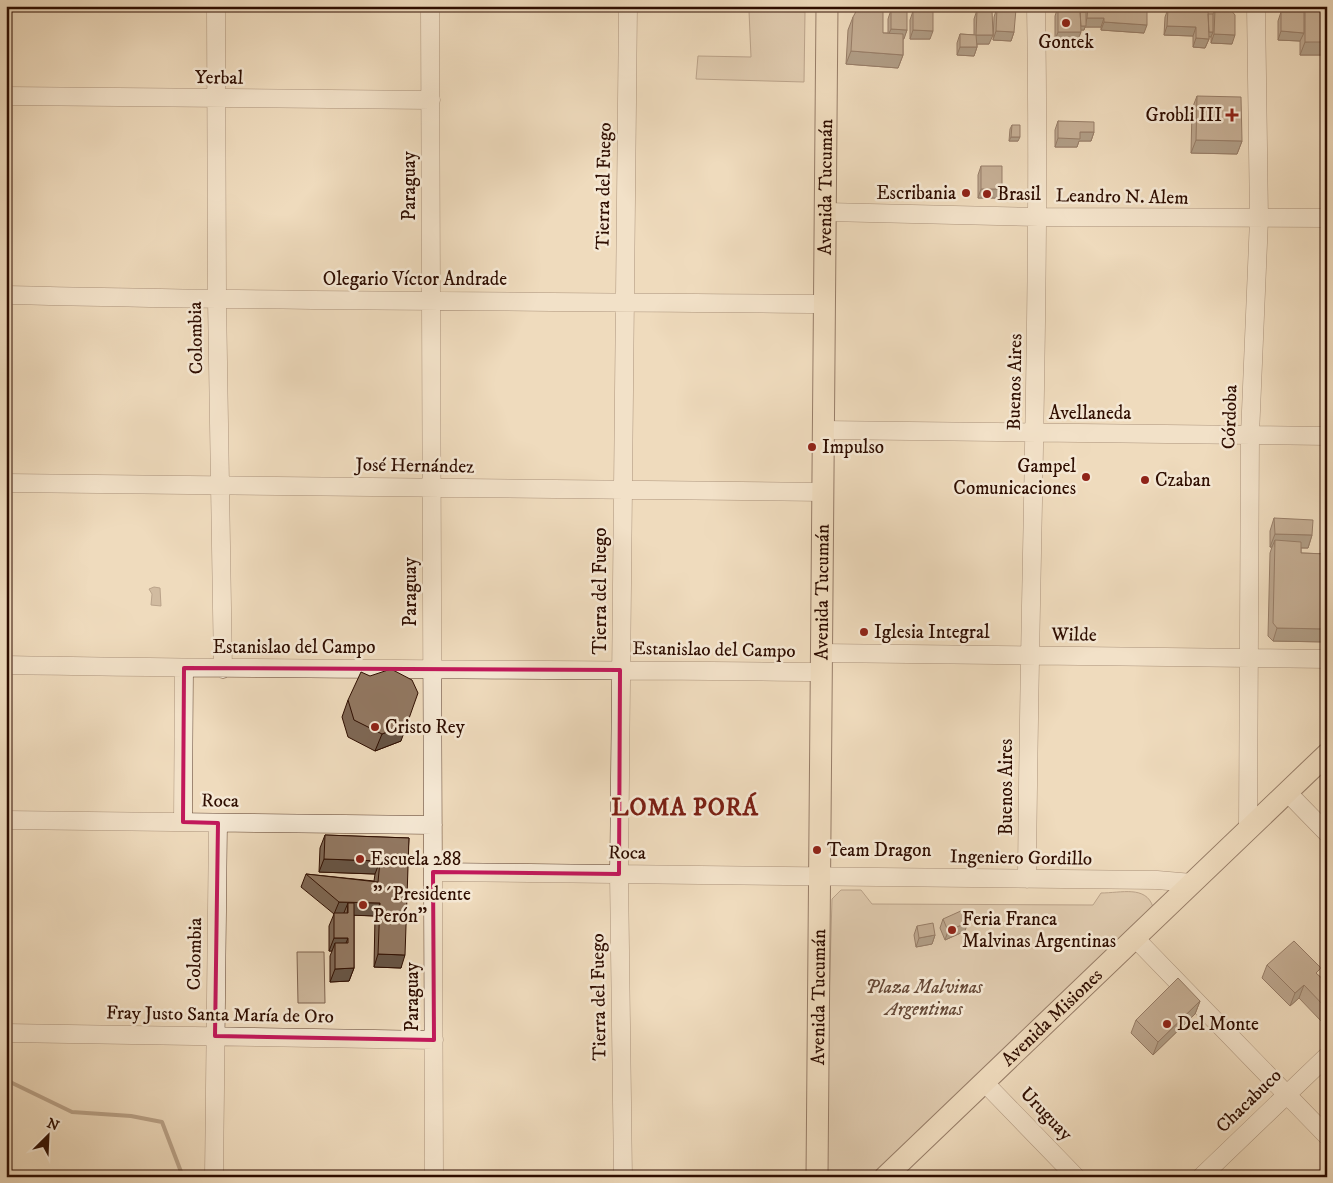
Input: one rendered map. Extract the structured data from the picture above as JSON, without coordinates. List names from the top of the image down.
{
  "streets": {
    "main road": ["Avenida Tucumán", "Avenida Misiones"],
    "street": [
      "Yerbal",
      "Paraguay",
      "Tierra del Fuego",
      "Leandro N. Alem",
      "Olegario Víctor Andrade",
      "Colombia",
      "Buenos Aires",
      "Avellaneda",
      "Córdoba",
      "José Hernández",
      "Wilde",
      "Estanislao del Campo",
      "Roca",
      "Ingeniero Gordillo",
      "Fray Justo Santa María de Oro",
      "Chacabuco",
      "Uruguay"
    ]
  },
  "crossings": [
    ["Yerbal", "Paraguay"],
    ["Yerbal", "Colombia"],
    ["Paraguay", "Olegario Víctor Andrade"],
    ["Paraguay", "José Hernández"],
    ["Paraguay", "Estanislao del Campo"],
    ["Paraguay", "Roca"],
    ["Paraguay", "Fray Justo Santa María de Oro"],
    ["Tierra del Fuego", "Olegario Víctor Andrade"],
    ["Tierra del Fuego", "José Hernández"],
    ["Tierra del Fuego", "Estanislao del Campo"],
    ["Tierra del Fuego", "Roca"],
    ["Avenida Tucumán", "Leandro N. Alem"],
    ["Avenida Tucumán", "Olegario Víctor Andrade"],
    ["Avenida Tucumán", "Avellaneda"],
    ["Avenida Tucumán", "José Hernández"],
    ["Avenida Tucumán", "Wilde"],
    ["Avenida Tucumán", "Estanislao del Campo"],
    ["Avenida Tucumán", "Roca"],
    ["Avenida Tucumán", "Ingeniero Gordillo"],
    ["Leandro N. Alem", "Buenos Aires"],
    ["Leandro N. Alem", "Córdoba"],
    ["Olegario Víctor Andrade", "Colombia"],
    ["Colombia", "José Hernández"],
    ["Colombia", "Estanislao del Campo"],
    ["Colombia", "Roca"],
    ["Colombia", "Fray Justo Santa María de Oro"],
    ["Buenos Aires", "Avellaneda"],
    ["Buenos Aires", "Wilde"],
    ["Buenos Aires", "Ingeniero Gordillo"],
    ["Avellaneda", "Córdoba"],
    ["Córdoba", "Wilde"],
    ["Córdoba", "Avenida Misiones"],
    ["Wilde", "Estanislao del Campo"],
    ["Roca", "Ingeniero Gordillo"],
    ["Ingeniero Gordillo", "Avenida Misiones"],
    ["Avenida Misiones", "Uruguay"]
  ],
  "districts": ["LOMA PORÁ"],
  "parks": ["Plaza Malvinas Argentinas"],
  "places": {
    "other": [
      "Gontek",
      "Escribania",
      "Brasil",
      "Impulso",
      "Gampel Comunicaciones",
      "Czaban",
      "Iglesia Integral",
      "Cristo Rey",
      "Team Dragon",
      "Escuela 288",
      "\"´Presidente Perón\"",
      "Feria Franca Malvinas Argentinas",
      "Del Monte"
    ],
    "health": ["Grobli III"]
  },
  "north": "top right"
}
